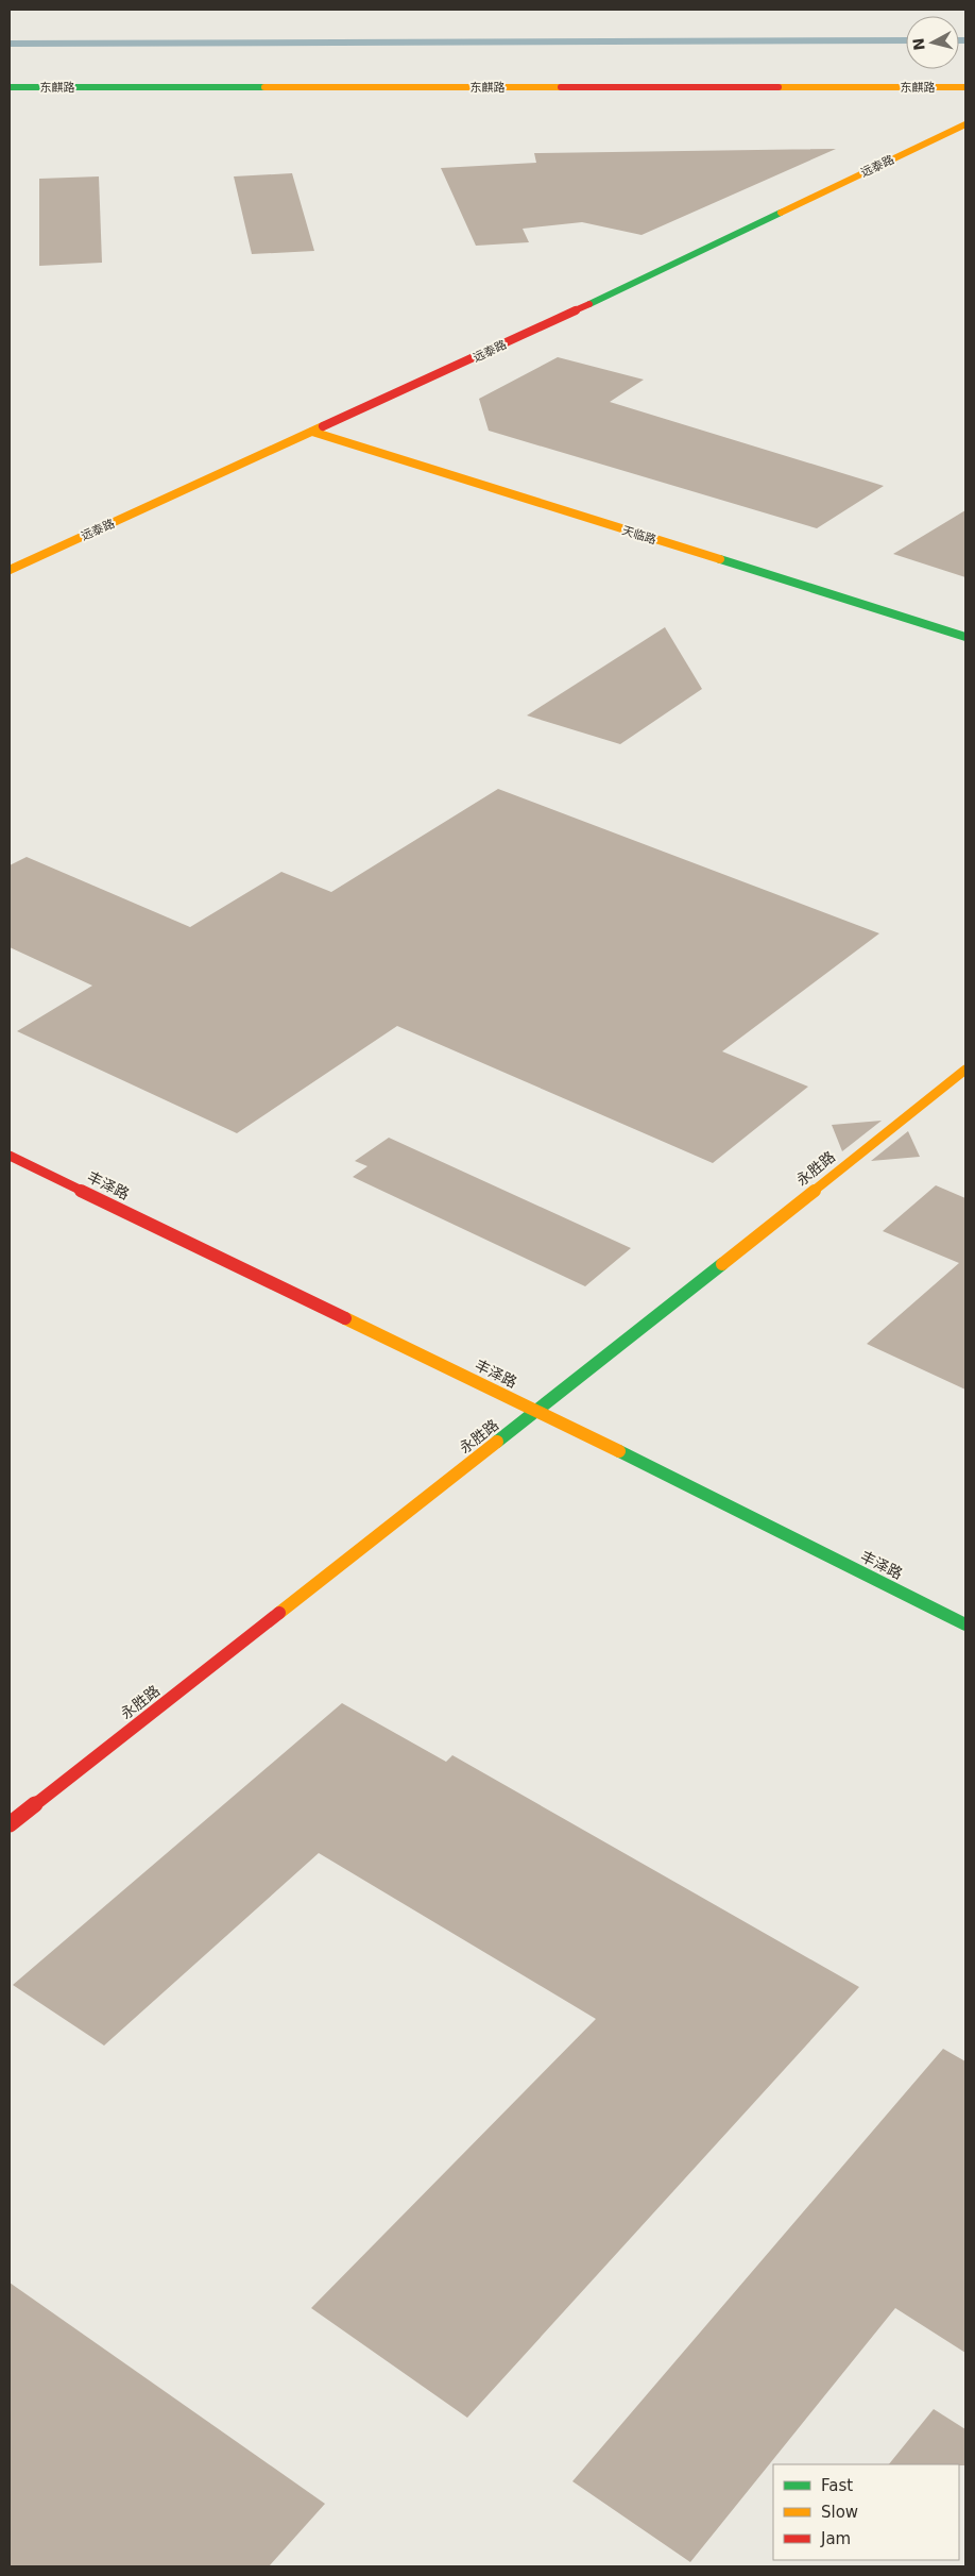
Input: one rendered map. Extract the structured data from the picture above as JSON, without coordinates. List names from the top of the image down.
{
  "streets": {
    "street": [
      "东麒路",
      "远泰路",
      "天临路",
      "永胜路",
      "丰泽路"
    ]
  },
  "crossings": [
    ["远泰路", "天临路"],
    ["永胜路", "丰泽路"]
  ],
  "legend": ["Fast", "Slow", "Jam"],
  "north": "left"
}
